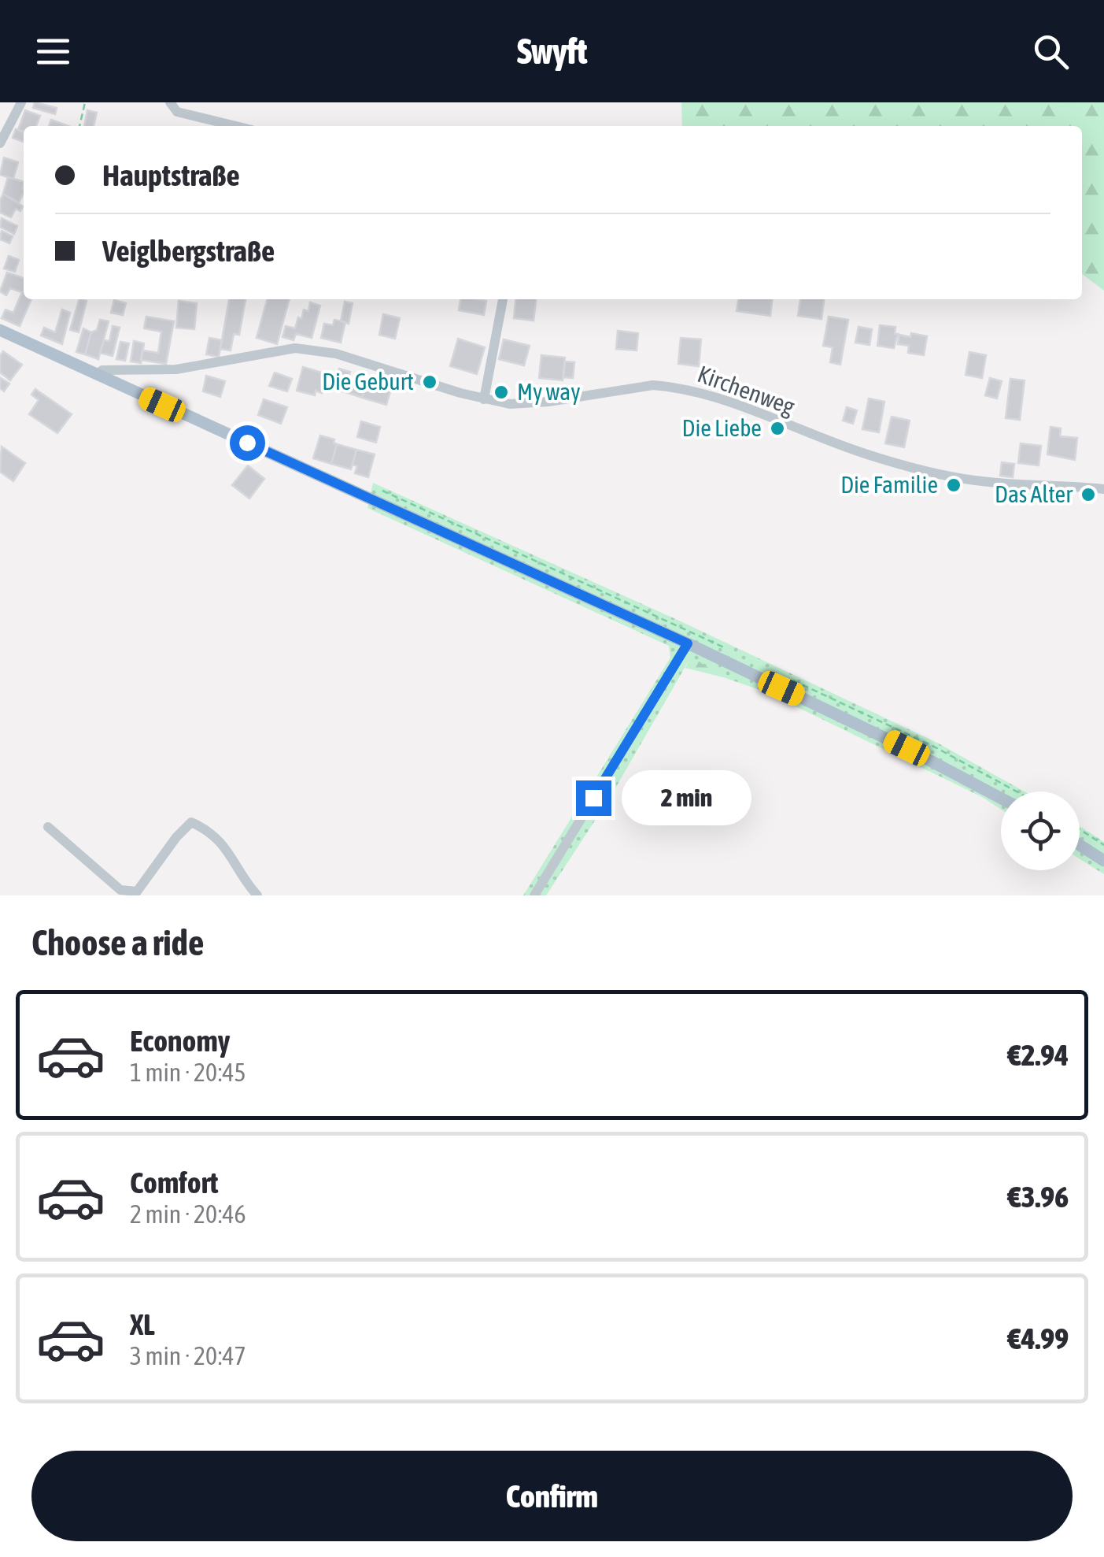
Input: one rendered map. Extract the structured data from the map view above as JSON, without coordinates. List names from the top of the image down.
{
  "streets": {
    "street": ["Kirchenweg"]
  },
  "places": [
    "Die Geburt",
    "My way",
    "Die Liebe",
    "Die Familie",
    "Das Alter"
  ],
  "page": {
    "header": "Swyft",
    "banner": ["Hauptstraße", "Veiglbergstraße"],
    "bubble": "2 min",
    "heading": "Choose a ride",
    "list": [
      {
        "name": "Economy",
        "note": "1 min · 20:45",
        "value": "€2.94"
      },
      {
        "name": "Comfort",
        "note": "2 min · 20:46",
        "value": "€3.96"
      },
      {
        "name": "XL",
        "note": "3 min · 20:47",
        "value": "€4.99"
      }
    ],
    "buttons": "Confirm"
  }
}
